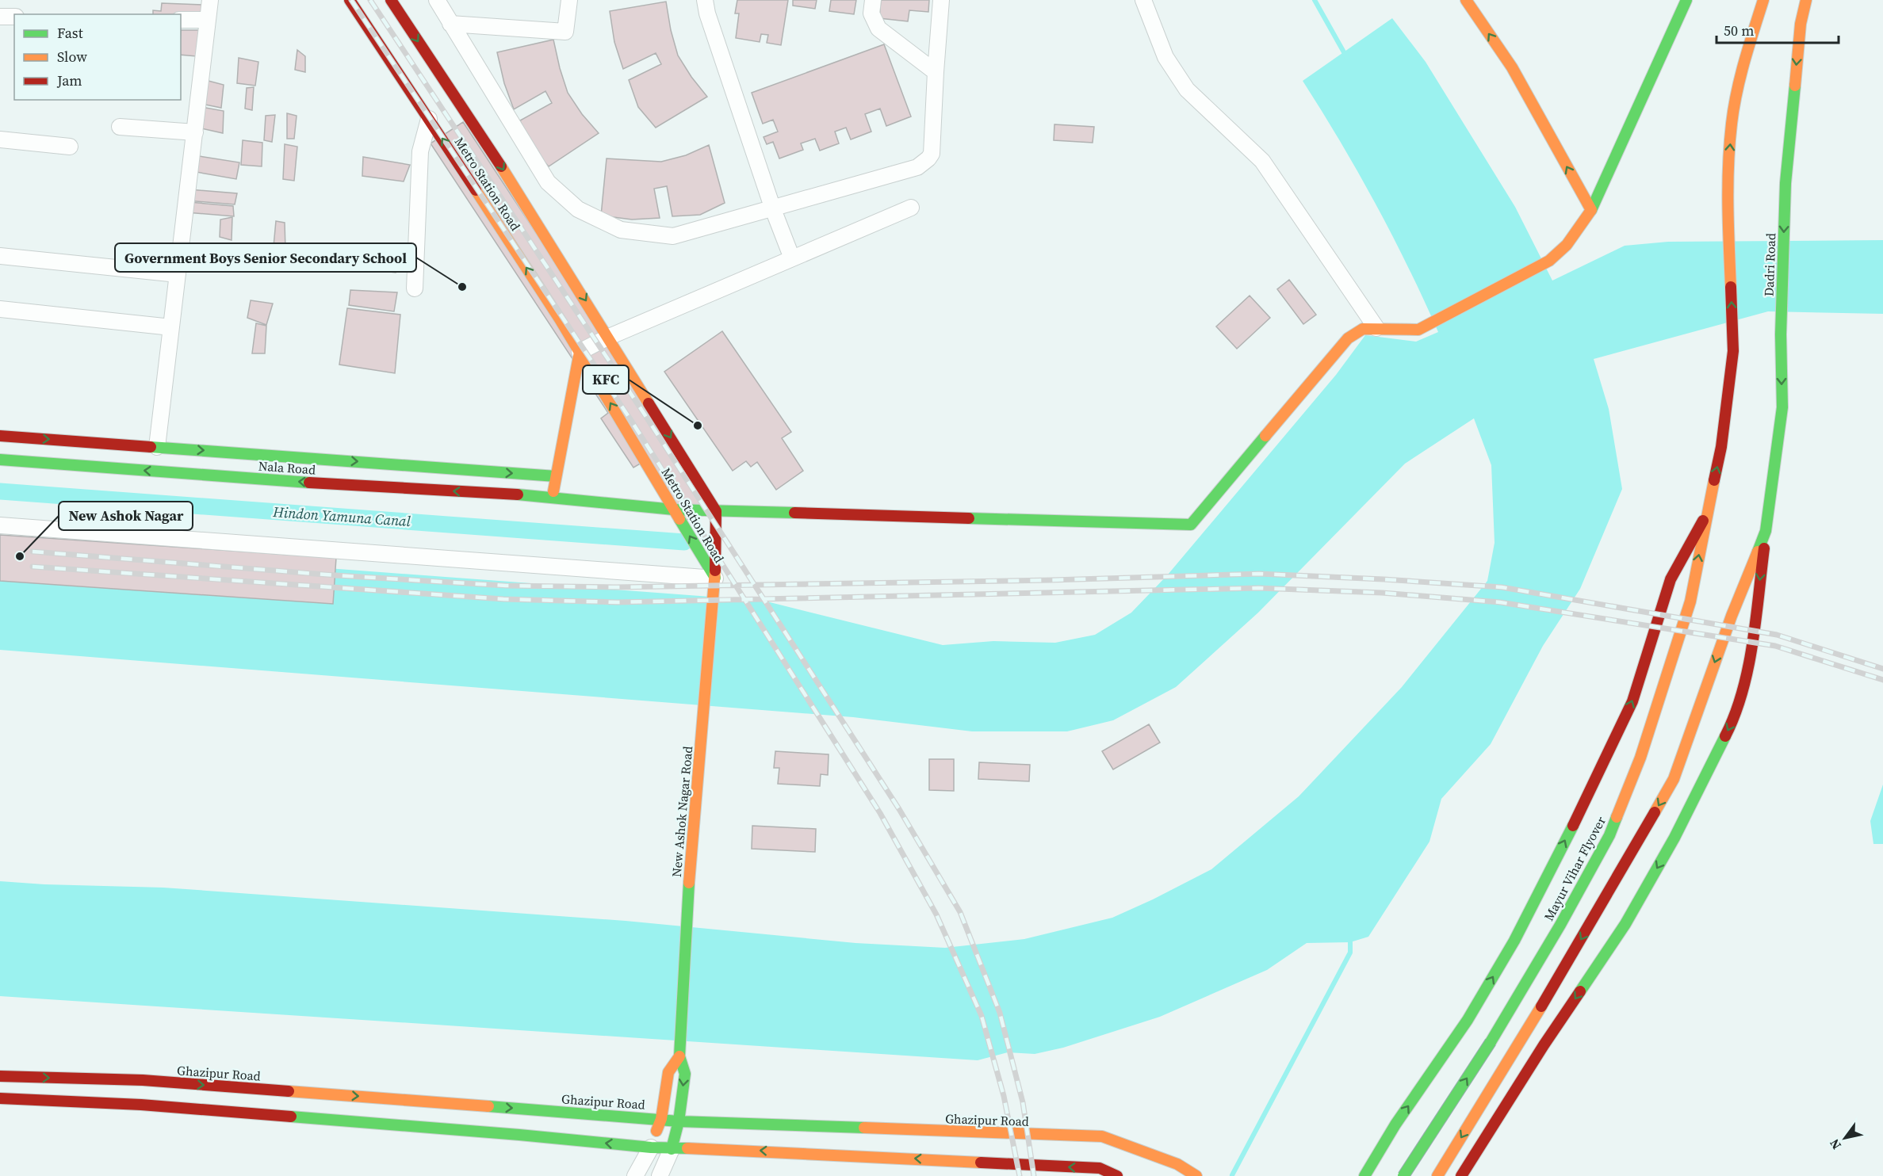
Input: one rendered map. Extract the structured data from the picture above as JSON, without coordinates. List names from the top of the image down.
{
  "streets": {
    "main road": [
      "Metro Station Road",
      "Dadri Road",
      "Nala Road",
      "New Ashok Nagar Road",
      "Mayur Vihar Flyover",
      "Ghazipur Road"
    ]
  },
  "crossings": [
    ["Metro Station Road", "Nala Road"],
    ["Metro Station Road", "New Ashok Nagar Road"]
  ],
  "water": ["Hindon Yamuna Canal"],
  "places": ["Government Boys Senior Secondary School", "KFC", "New Ashok Nagar"],
  "legend": ["Fast", "Slow", "Jam"],
  "scale_bar": "50 m",
  "north": "bottom left"
}
